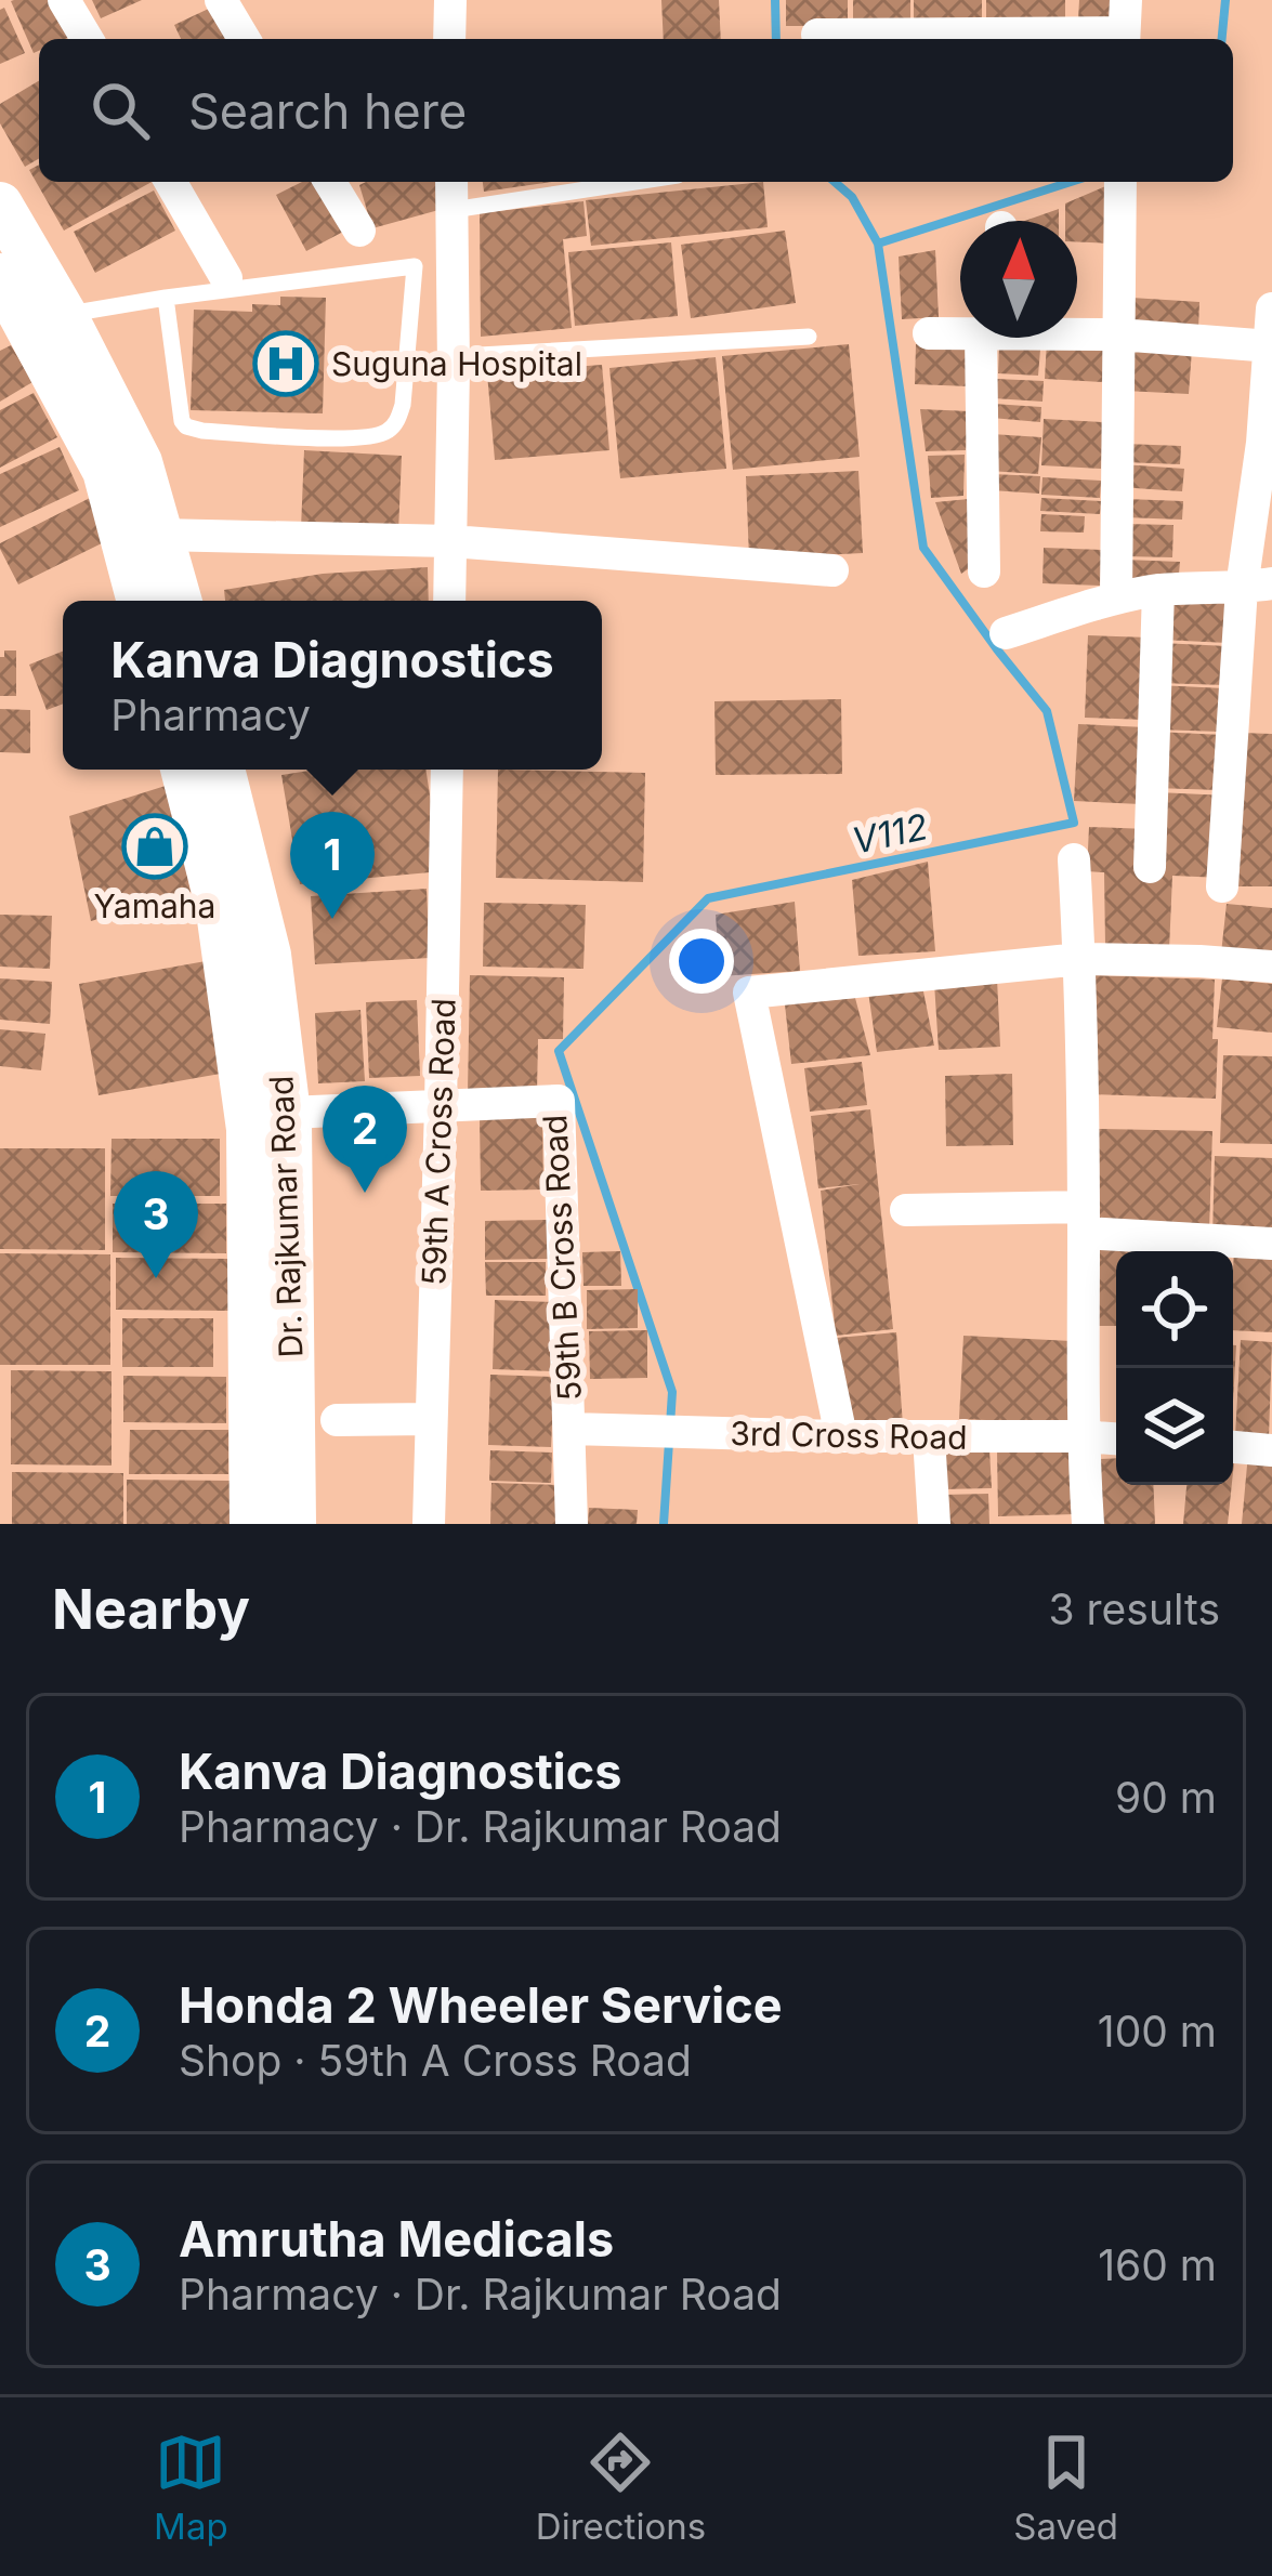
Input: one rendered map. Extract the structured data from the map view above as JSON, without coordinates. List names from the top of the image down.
{
  "streets": {
    "main road": ["Dr. Rajkumar Road"],
    "street": ["59th A Cross Road", "59th B Cross Road", "3rd Cross Road"]
  },
  "crossings": [
    ["59th A Cross Road", "59th B Cross Road"],
    ["Dr. Rajkumar Road", "59th B Cross Road"],
    ["59th B Cross Road", "3rd Cross Road"]
  ],
  "water": ["V112"],
  "places": {
    "hospital": ["Suguna Hospital"],
    "shop": ["Yamaha"]
  },
  "north": "top",
  "page": {
    "search": "Search here",
    "popup": ["Kanva Diagnostics", "Pharmacy"],
    "pins": ["1", "2", "3"],
    "heading": ["Nearby", "3 results"],
    "list": [
      {
        "mark": "1",
        "name": "Kanva Diagnostics",
        "note": "Pharmacy · Dr. Rajkumar Road",
        "value": "90 m"
      },
      {
        "mark": "2",
        "name": "Honda 2 Wheeler Service",
        "note": "Shop · 59th A Cross Road",
        "value": "100 m"
      },
      {
        "mark": "3",
        "name": "Amrutha Medicals",
        "note": "Pharmacy · Dr. Rajkumar Road",
        "value": "160 m"
      }
    ],
    "nav": ["Map", "Directions", "Saved"]
  }
}
